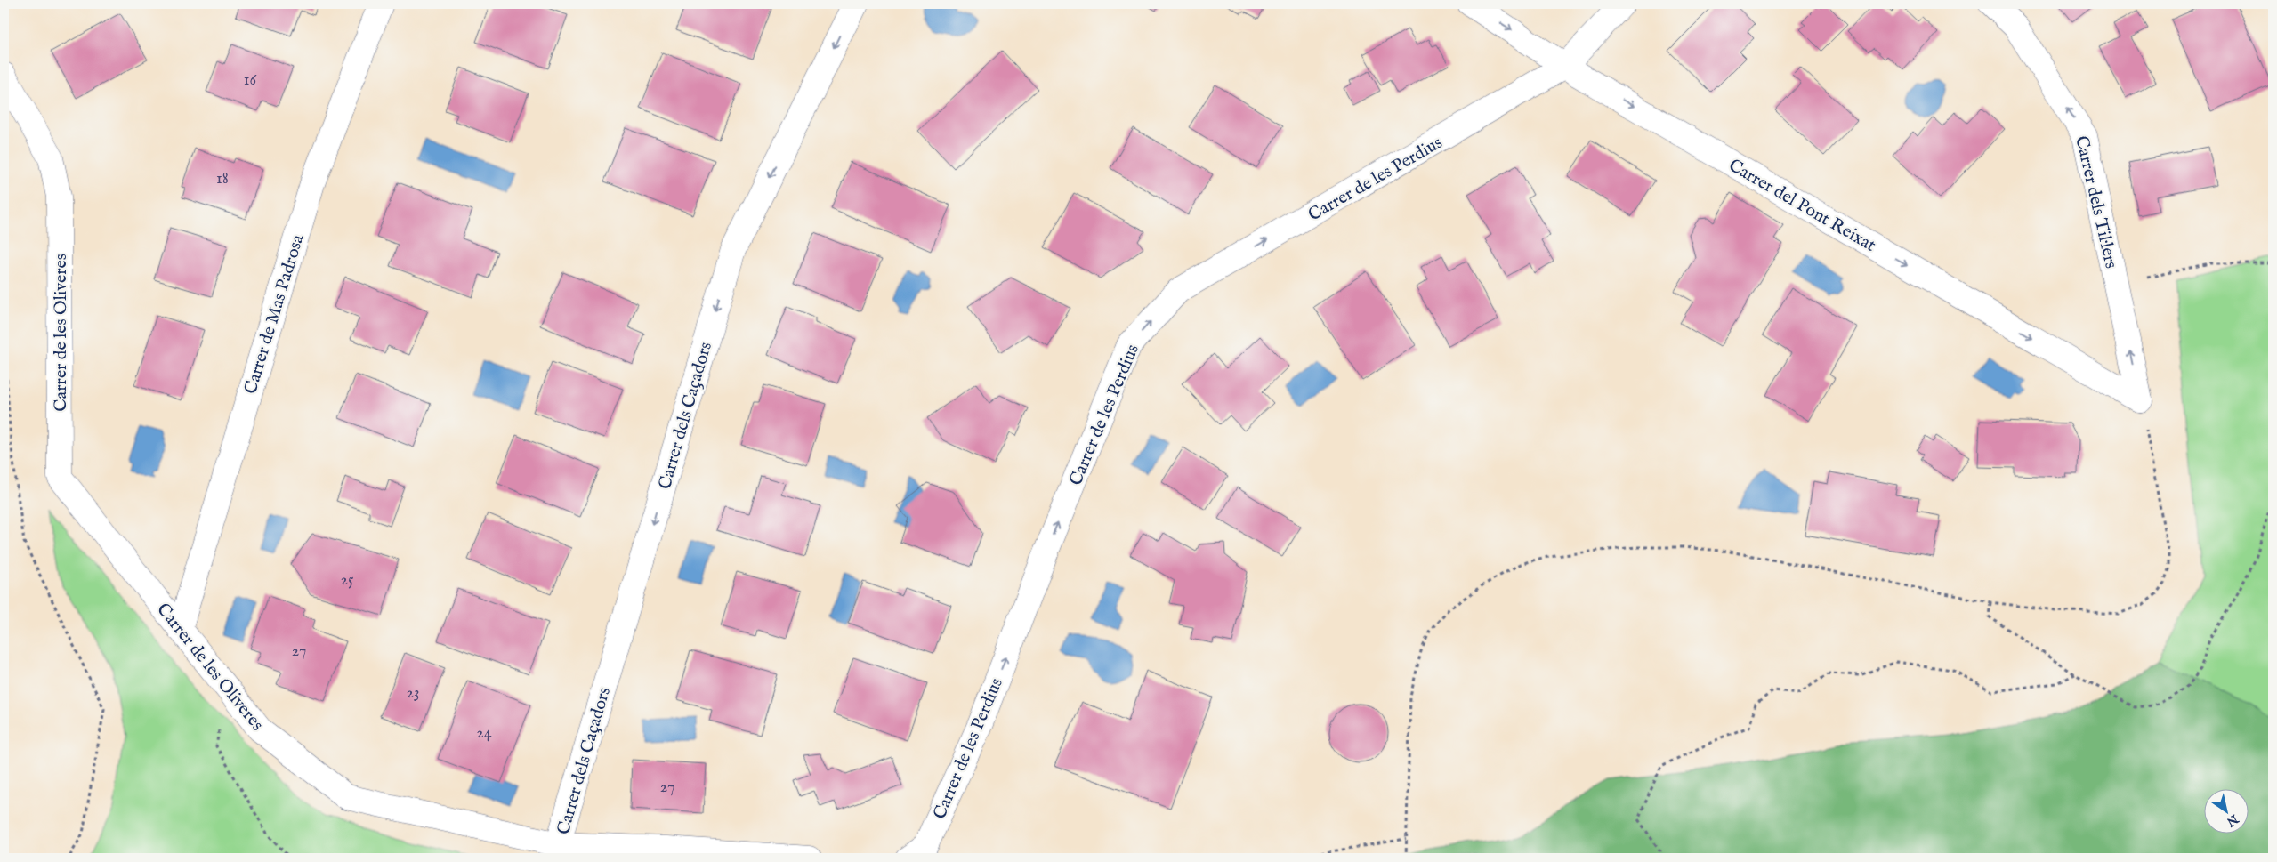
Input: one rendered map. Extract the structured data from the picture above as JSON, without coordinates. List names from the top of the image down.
{
  "streets": {
    "street": [
      "Carrer de les Perdius",
      "Carrer dels Til·lers",
      "Carrer del Pont Reixat",
      "Carrer de Mas Padrosa",
      "Carrer de les Oliveres",
      "Carrer dels Caçadors"
    ]
  },
  "crossings": [
    ["Carrer de les Perdius", "Carrer del Pont Reixat"],
    ["Carrer dels Til·lers", "Carrer del Pont Reixat"],
    ["Carrer de Mas Padrosa", "Carrer de les Oliveres"],
    ["Carrer de les Oliveres", "Carrer dels Caçadors"]
  ],
  "one_way": [
    "Carrer de les Perdius",
    "Carrer dels Til·lers",
    "Carrer del Pont Reixat",
    "Carrer dels Caçadors"
  ],
  "house_numbers": [
    "16",
    "18",
    "25",
    "27",
    "23",
    "24",
    "27"
  ],
  "north": "bottom right"
}
